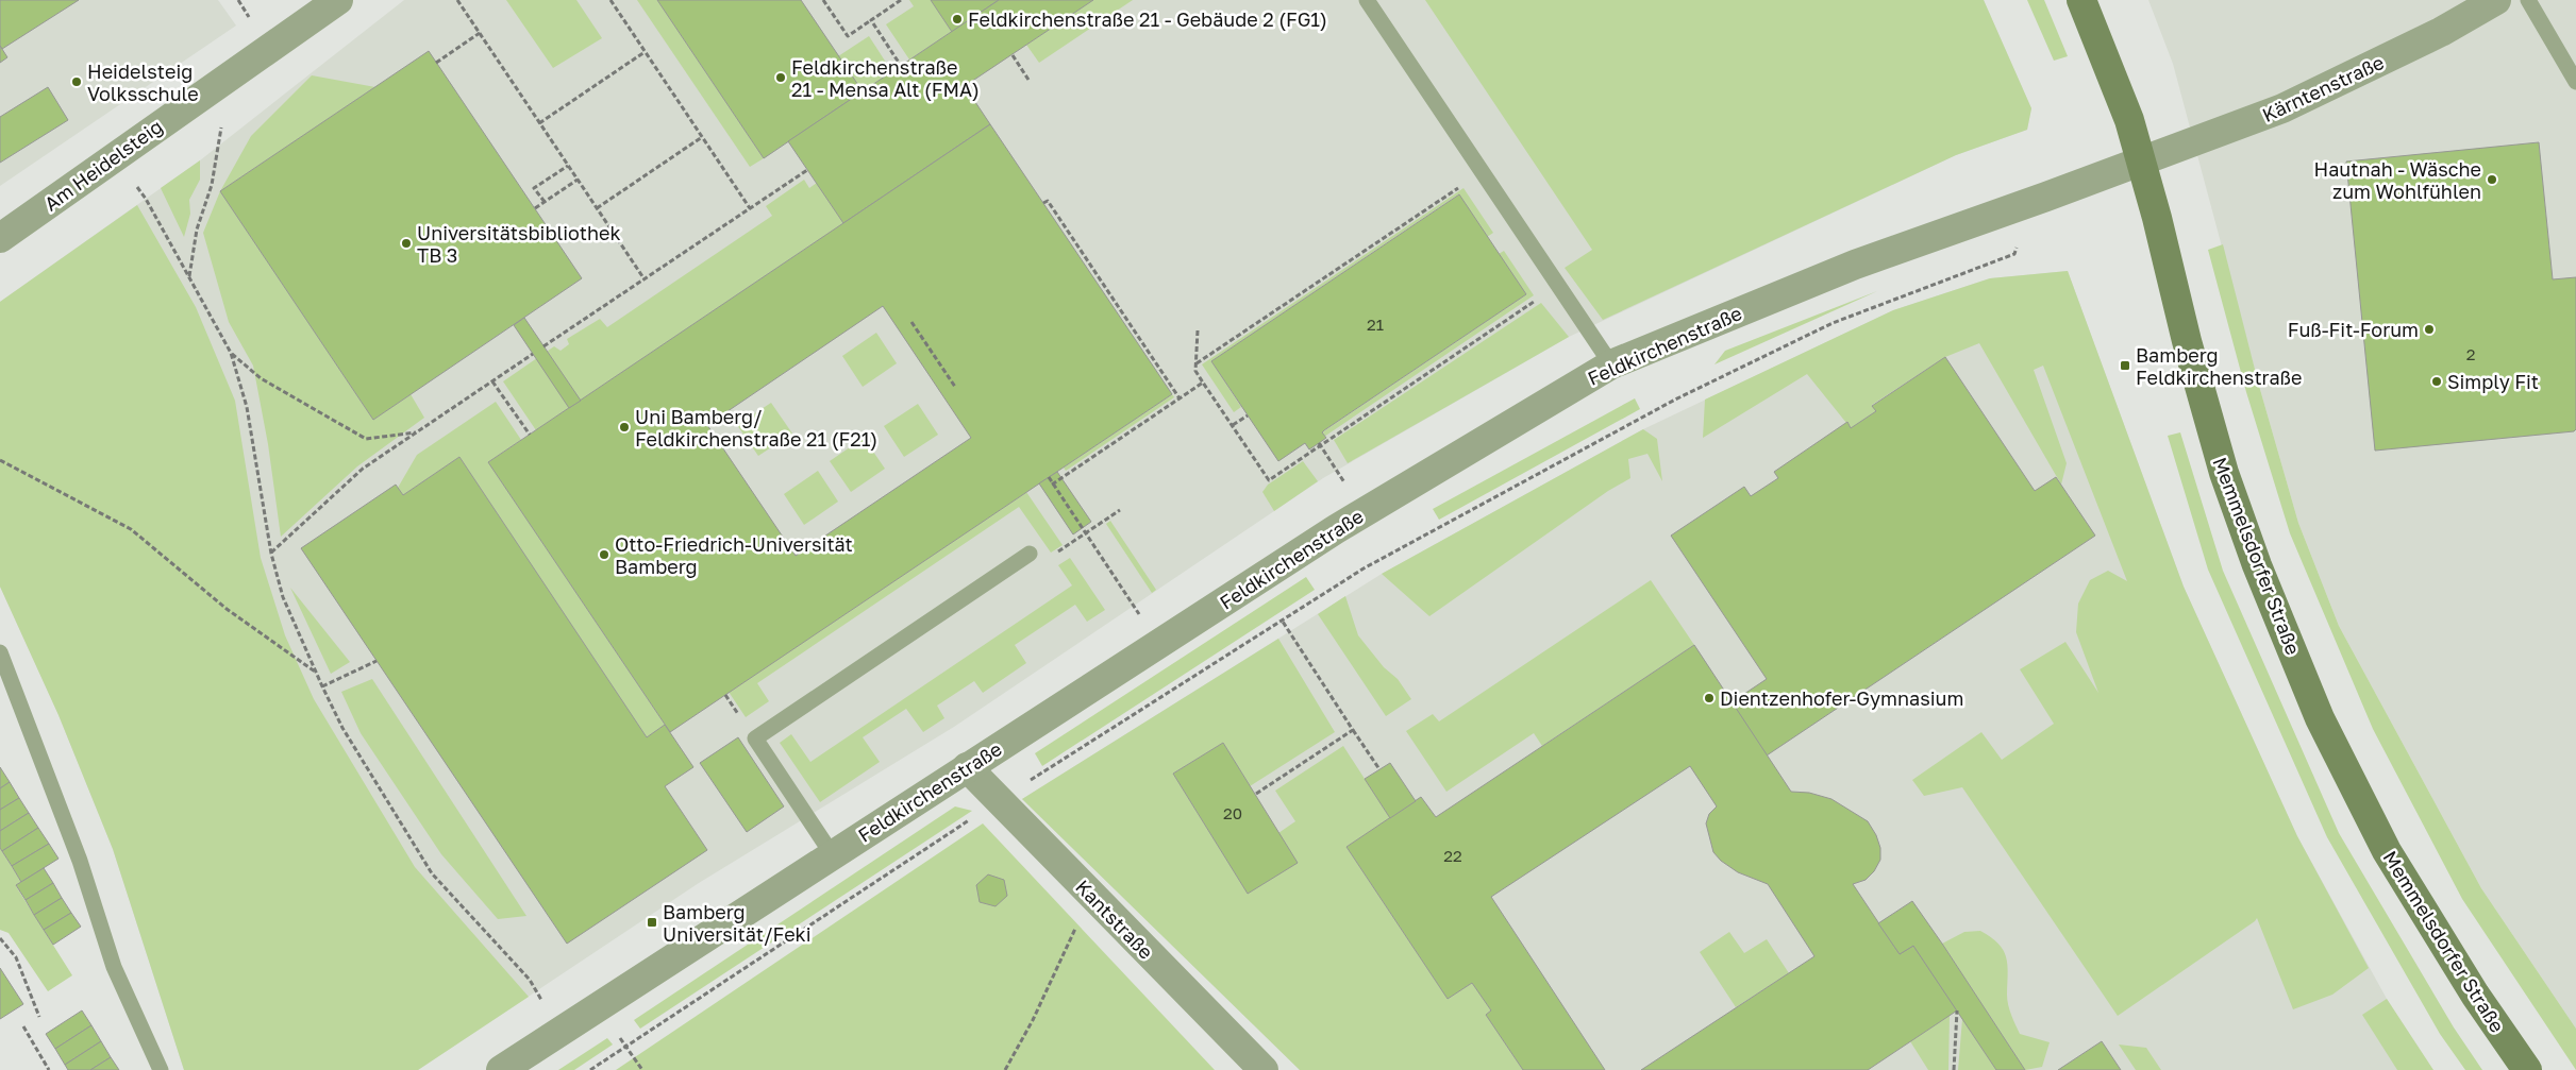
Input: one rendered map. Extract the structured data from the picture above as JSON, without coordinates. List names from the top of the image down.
{
  "streets": {
    "main road": ["Memmelsdorfer Straße"],
    "street": [
      "Kärntenstraße",
      "Am Heidelsteig",
      "Feldkirchenstraße",
      "Kantstraße"
    ]
  },
  "crossings": [
    ["Kärntenstraße", "Feldkirchenstraße"],
    ["Kärntenstraße", "Memmelsdorfer Straße"],
    ["Feldkirchenstraße", "Memmelsdorfer Straße"],
    ["Feldkirchenstraße", "Kantstraße"]
  ],
  "places": {
    "other": [
      "Feldkirchenstraße 21 - Gebäude 2 (FG1)",
      "Feldkirchenstraße 21 - Mensa Alt (FMA)",
      "Heidelsteig Volksschule",
      "Hautnah - Wäsche zum Wohlfühlen",
      "Universitätsbibliothek TB 3",
      "Fuß-Fit-Forum",
      "Simply Fit",
      "Uni Bamberg/ Feldkirchenstraße 21 (F21)",
      "Otto-Friedrich-Universität Bamberg",
      "Dientzenhofer-Gymnasium"
    ],
    "transit": ["Bamberg Feldkirchenstraße", "Bamberg Universität/Feki"]
  },
  "house_numbers": [
    "21",
    "2",
    "20",
    "22"
  ]
}
